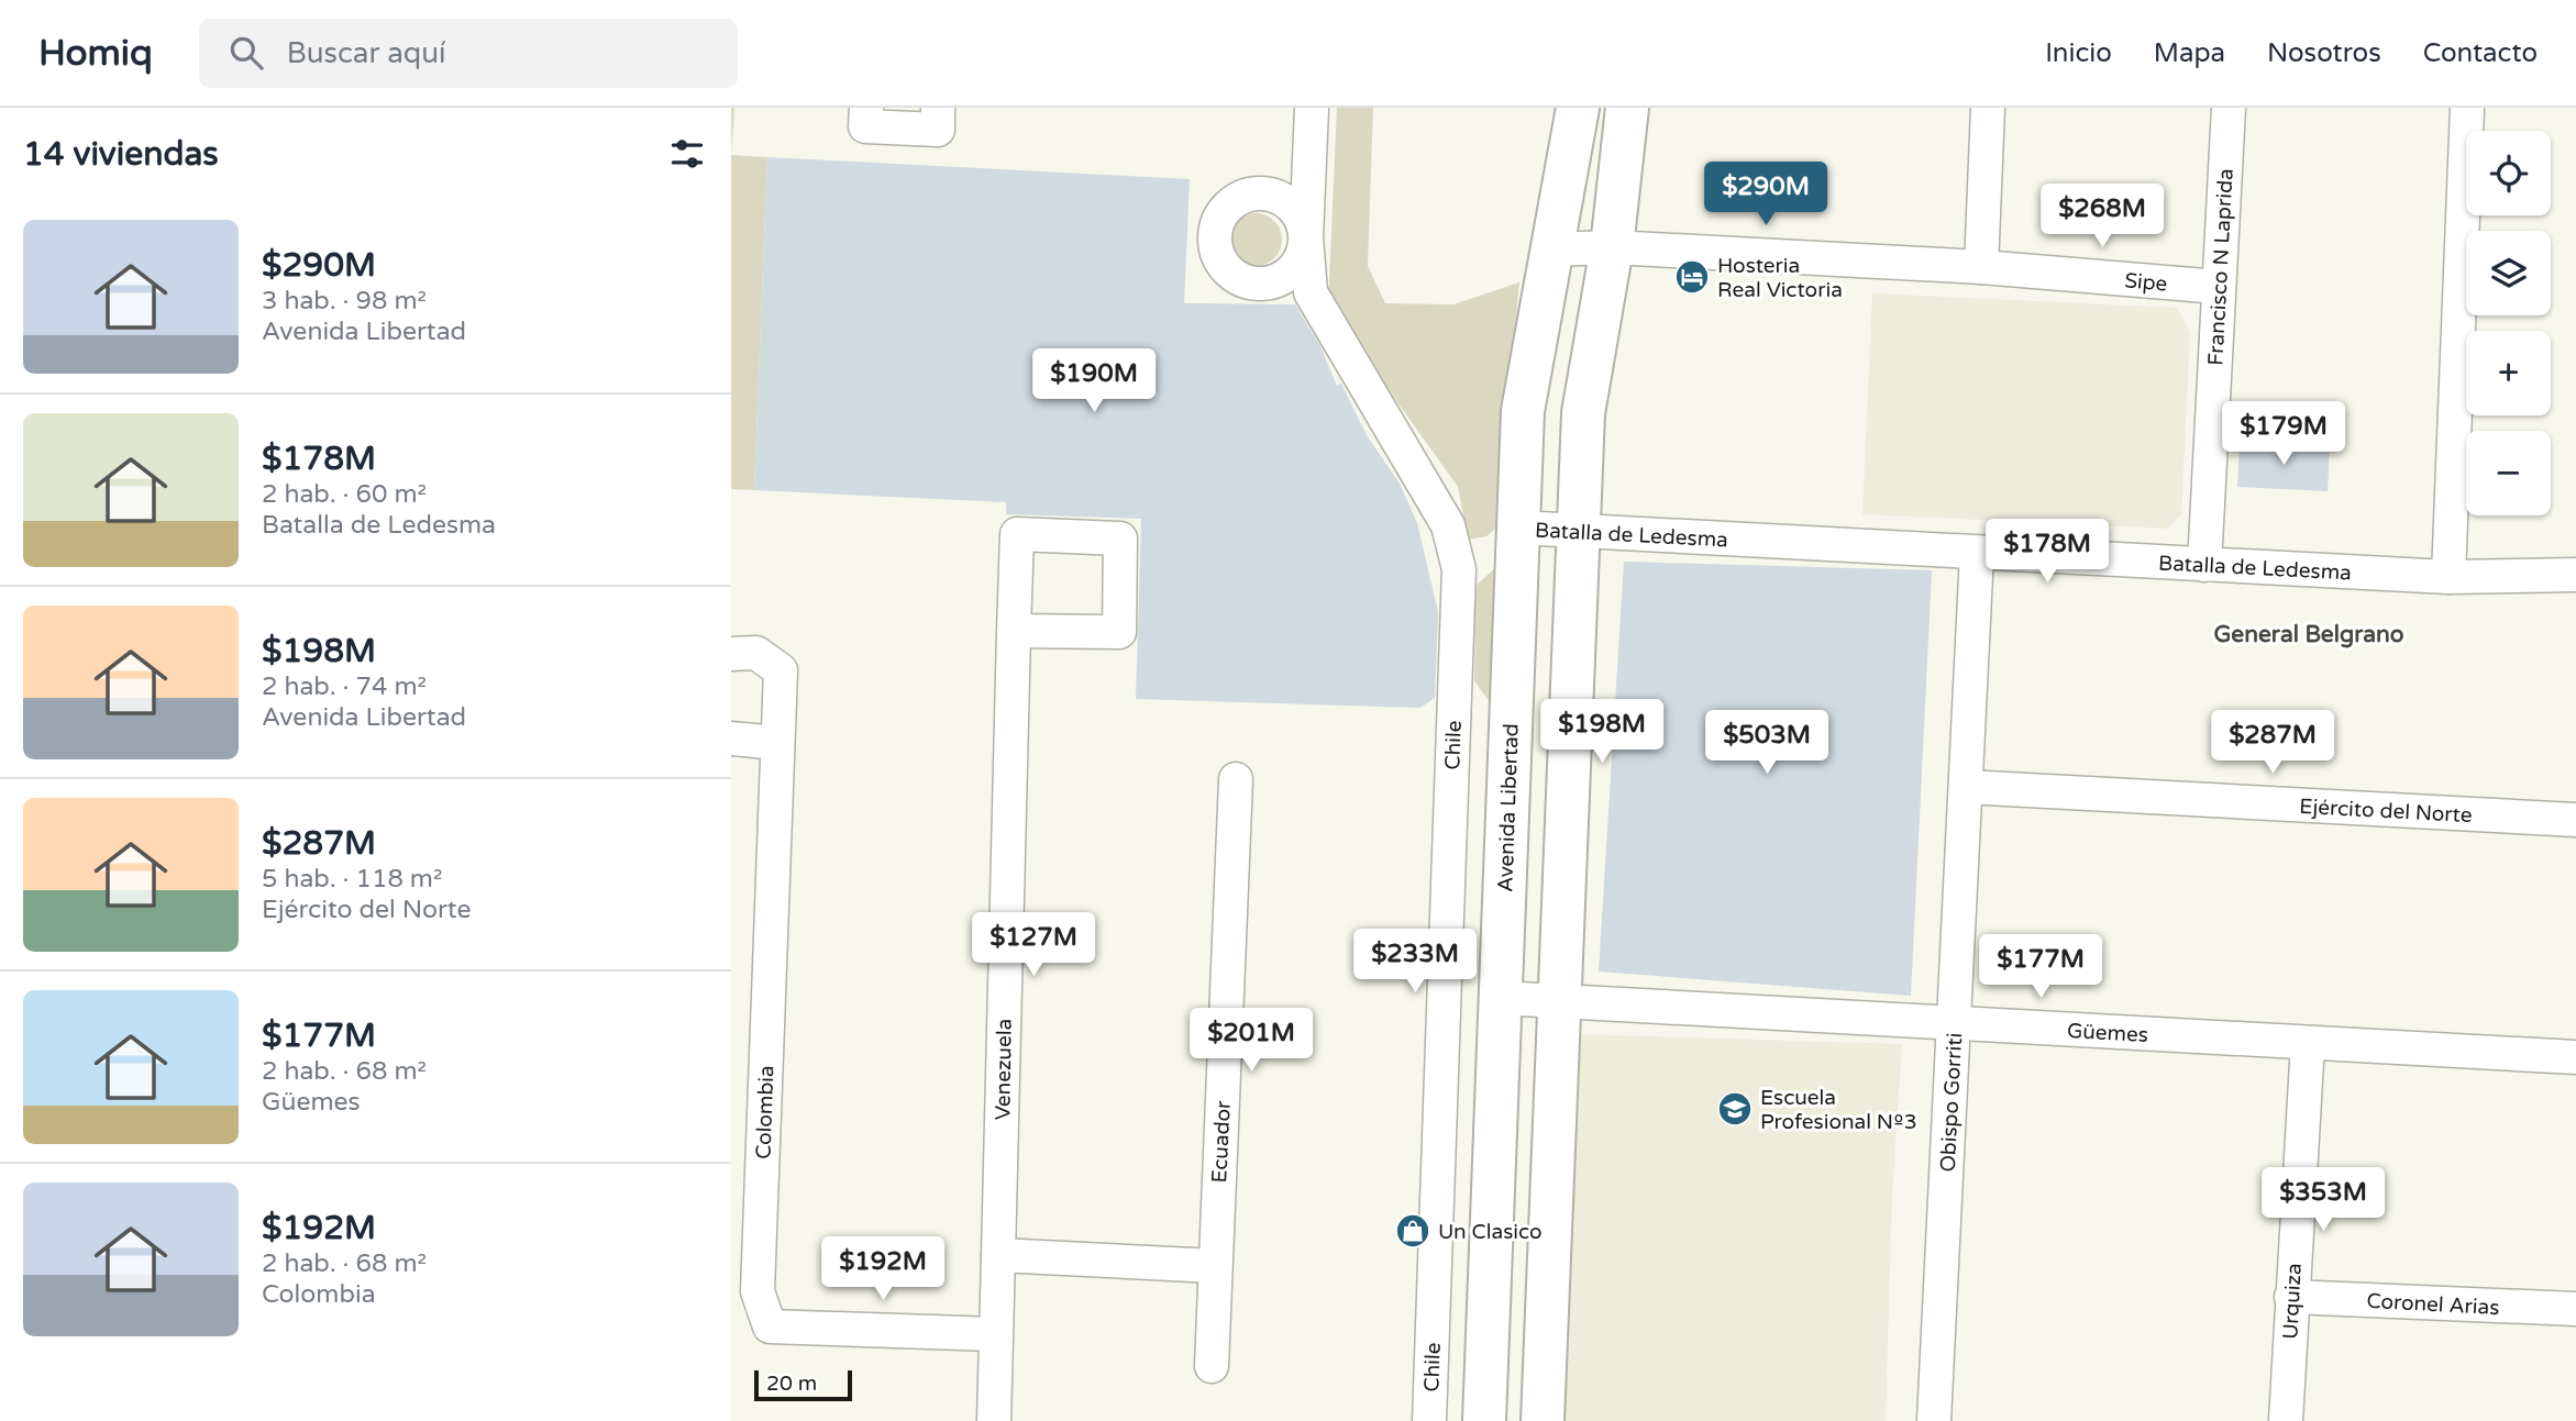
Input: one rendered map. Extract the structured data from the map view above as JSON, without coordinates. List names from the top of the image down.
{
  "streets": {
    "main road": ["Avenida Libertad"],
    "street": [
      "Francisco N Laprida",
      "Sipe",
      "Batalla de Ledesma",
      "Chile",
      "Ejército del Norte",
      "Güemes",
      "Venezuela",
      "Obispo Gorriti",
      "Colombia",
      "Ecuador",
      "Urquiza",
      "Coronel Arias"
    ]
  },
  "crossings": [
    ["Francisco N Laprida", "Sipe"],
    ["Francisco N Laprida", "Batalla de Ledesma"],
    ["Sipe", "Avenida Libertad"],
    ["Batalla de Ledesma", "Avenida Libertad"],
    ["Batalla de Ledesma", "Obispo Gorriti"],
    ["Avenida Libertad", "Güemes"],
    ["Ejército del Norte", "Obispo Gorriti"],
    ["Güemes", "Obispo Gorriti"],
    ["Güemes", "Urquiza"],
    ["Venezuela", "Colombia"],
    ["Urquiza", "Coronel Arias"]
  ],
  "districts": ["General Belgrano"],
  "places": {
    "hotel": ["Hosteria Real Victoria"],
    "school or university": ["Escuela Profesional Nº3"],
    "shop": ["Un Clasico"]
  },
  "scale_bar": "20 m",
  "page": {
    "header": "Homiq",
    "search": "Buscar aquí",
    "nav": [
      "Inicio",
      "Mapa",
      "Nosotros",
      "Contacto"
    ],
    "heading": "14 viviendas",
    "map_buttons": ["+", "−"],
    "price": [
      "$290M",
      "$268M",
      "$190M",
      "$179M",
      "$178M",
      "$198M",
      "$503M",
      "$287M",
      "$127M",
      "$233M",
      "$177M",
      "$201M",
      "$353M",
      "$192M"
    ],
    "list": [
      {
        "name": "$290M",
        "note": "3 hab. · 98 m² · Avenida Libertad"
      },
      {
        "name": "$178M",
        "note": "2 hab. · 60 m² · Batalla de Ledesma"
      },
      {
        "name": "$198M",
        "note": "2 hab. · 74 m² · Avenida Libertad"
      },
      {
        "name": "$287M",
        "note": "5 hab. · 118 m² · Ejército del Norte"
      },
      {
        "name": "$177M",
        "note": "2 hab. · 68 m² · Güemes"
      },
      {
        "name": "$192M",
        "note": "2 hab. · 68 m² · Colombia"
      }
    ],
    "scale": "20 m"
  }
}
